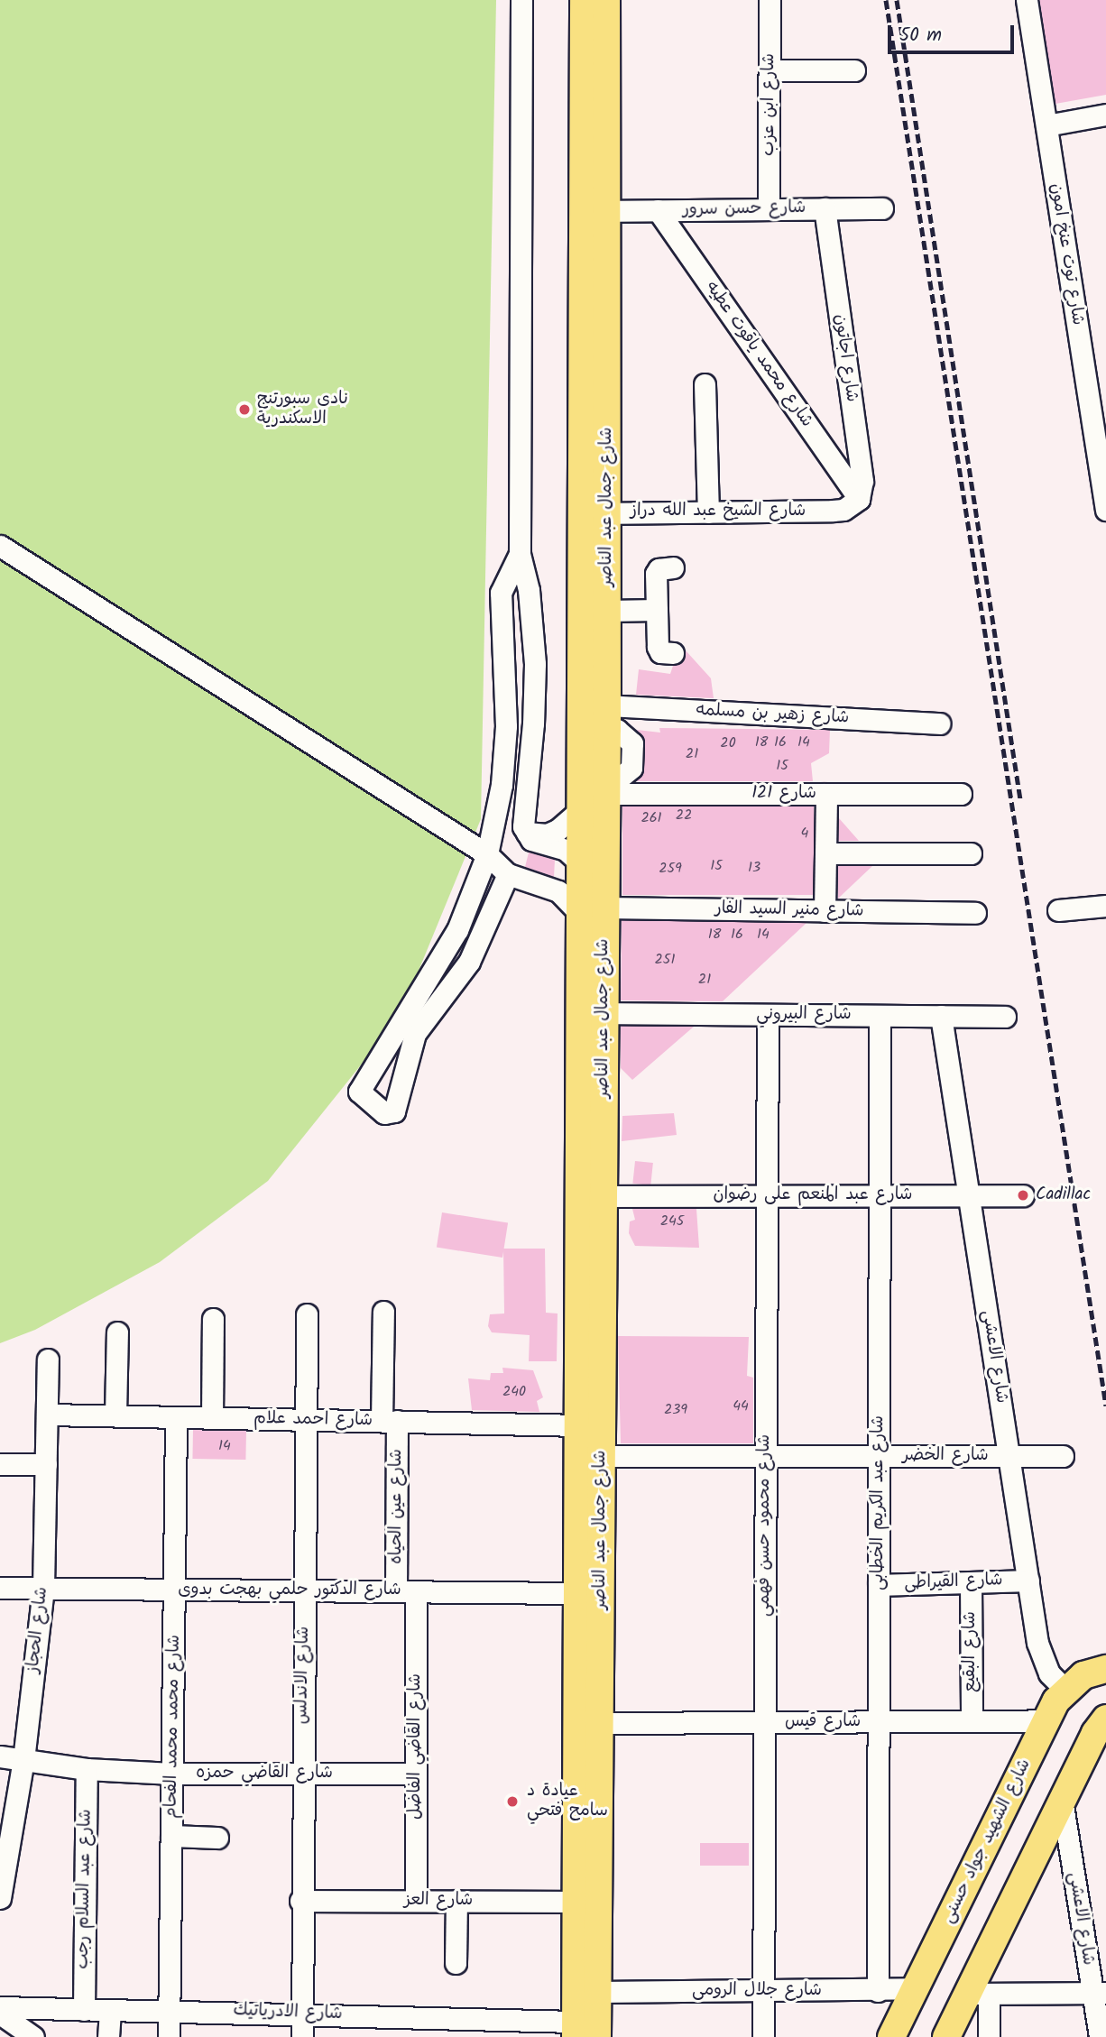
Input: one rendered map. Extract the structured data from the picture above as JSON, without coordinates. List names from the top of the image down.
{
  "streets": {
    "main road": ["شارع جمال عبد الناصر", "شارع الشهيد جواد حسنى"],
    "street": [
      "شارع ابن عزب",
      "شارع حسن سرور",
      "شارع توت عنخ امون",
      "شارع محمد ياقوت عطيه",
      "شارع اجاتون",
      "شارع الشيخ عبد الله دراز",
      "شارع زهير بن مسلمه",
      "شارع 121",
      "شارع منير السيد الفار",
      "شارع البيروني",
      "شارع عبد المنعم على رضوان",
      "شارع الاعشى",
      "شارع احمد علام",
      "شارع الخضر",
      "شارع عبد الكريم الخطابى",
      "شارع عين الحياه",
      "شارع محمود حسن فهمي",
      "شارع القيراطى",
      "شارع الدكتور حلمي بهجت بدوى",
      "شارع الحجاز",
      "شارع البقيع",
      "شارع الاندلس",
      "شارع قيس",
      "شارع محمد محمد الفحام",
      "شارع القاضي الفاضل",
      "شارع القاضي حمزه",
      "شارع عبد السلام رجب",
      "شارع العز",
      "شارع جلال الرومى",
      "شارع الادرياتيك"
    ]
  },
  "crossings": [
    ["شارع ابن عزب", "شارع حسن سرور"],
    ["شارع حسن سرور", "شارع محمد ياقوت عطيه"],
    ["شارع حسن سرور", "شارع اجاتون"],
    ["شارع حسن سرور", "شارع جمال عبد الناصر"],
    ["شارع محمد ياقوت عطيه", "شارع اجاتون"],
    ["شارع محمد ياقوت عطيه", "شارع الشيخ عبد الله دراز"],
    ["شارع اجاتون", "شارع الشيخ عبد الله دراز"],
    ["شارع جمال عبد الناصر", "شارع الشيخ عبد الله دراز"],
    ["شارع جمال عبد الناصر", "شارع زهير بن مسلمه"],
    ["شارع جمال عبد الناصر", "شارع 121"],
    ["شارع جمال عبد الناصر", "شارع منير السيد الفار"],
    ["شارع جمال عبد الناصر", "شارع البيروني"],
    ["شارع جمال عبد الناصر", "شارع عبد المنعم على رضوان"],
    ["شارع جمال عبد الناصر", "شارع احمد علام"],
    ["شارع جمال عبد الناصر", "شارع الخضر"],
    ["شارع جمال عبد الناصر", "شارع الدكتور حلمي بهجت بدوى"],
    ["شارع جمال عبد الناصر", "شارع قيس"],
    ["شارع جمال عبد الناصر", "شارع العز"],
    ["شارع جمال عبد الناصر", "شارع جلال الرومى"],
    ["شارع جمال عبد الناصر", "شارع الادرياتيك"],
    ["شارع البيروني", "شارع الاعشى"],
    ["شارع البيروني", "شارع عبد الكريم الخطابى"],
    ["شارع البيروني", "شارع محمود حسن فهمي"],
    ["شارع عبد المنعم على رضوان", "شارع الاعشى"],
    ["شارع عبد المنعم على رضوان", "شارع عبد الكريم الخطابى"],
    ["شارع عبد المنعم على رضوان", "شارع محمود حسن فهمي"],
    ["شارع الاعشى", "شارع الخضر"],
    ["شارع الاعشى", "شارع القيراطى"],
    ["شارع الاعشى", "شارع الشهيد جواد حسنى"],
    ["شارع احمد علام", "شارع عين الحياه"],
    ["شارع احمد علام", "شارع الحجاز"],
    ["شارع احمد علام", "شارع الاندلس"],
    ["شارع احمد علام", "شارع محمد محمد الفحام"],
    ["شارع الخضر", "شارع عبد الكريم الخطابى"],
    ["شارع الخضر", "شارع محمود حسن فهمي"],
    ["شارع عبد الكريم الخطابى", "شارع القيراطى"],
    ["شارع عبد الكريم الخطابى", "شارع قيس"],
    ["شارع عبد الكريم الخطابى", "شارع جلال الرومى"],
    ["شارع عين الحياه", "شارع الدكتور حلمي بهجت بدوى"],
    ["شارع عين الحياه", "شارع القاضي الفاضل"],
    ["شارع محمود حسن فهمي", "شارع قيس"],
    ["شارع محمود حسن فهمي", "شارع جلال الرومى"],
    ["شارع القيراطى", "شارع البقيع"],
    ["شارع الدكتور حلمي بهجت بدوى", "شارع الحجاز"],
    ["شارع الدكتور حلمي بهجت بدوى", "شارع الاندلس"],
    ["شارع الدكتور حلمي بهجت بدوى", "شارع محمد محمد الفحام"],
    ["شارع الدكتور حلمي بهجت بدوى", "شارع القاضي الفاضل"],
    ["شارع الحجاز", "شارع القاضي حمزه"],
    ["شارع البقيع", "شارع قيس"],
    ["شارع الاندلس", "شارع القاضي حمزه"],
    ["شارع الاندلس", "شارع العز"],
    ["شارع الاندلس", "شارع الادرياتيك"],
    ["شارع قيس", "شارع الشهيد جواد حسنى"],
    ["شارع محمد محمد الفحام", "شارع القاضي حمزه"],
    ["شارع محمد محمد الفحام", "شارع الادرياتيك"],
    ["شارع القاضي الفاضل", "شارع القاضي حمزه"],
    ["شارع القاضي الفاضل", "شارع العز"],
    ["شارع القاضي حمزه", "شارع عبد السلام رجب"],
    ["شارع الشهيد جواد حسنى", "شارع جلال الرومى"],
    ["شارع عبد السلام رجب", "شارع الادرياتيك"]
  ],
  "places": ["نادي سبورتنج الاسكندرية", "Cadillac", "عيادة د سامح فتحي"],
  "house_numbers": [
    "18",
    "16",
    "14",
    "20",
    "21",
    "15",
    "22",
    "261",
    "4",
    "15",
    "13",
    "259",
    "18",
    "16",
    "14",
    "251",
    "21",
    "245",
    "240",
    "44",
    "239",
    "14"
  ],
  "scale_bar": "50 m"
}
